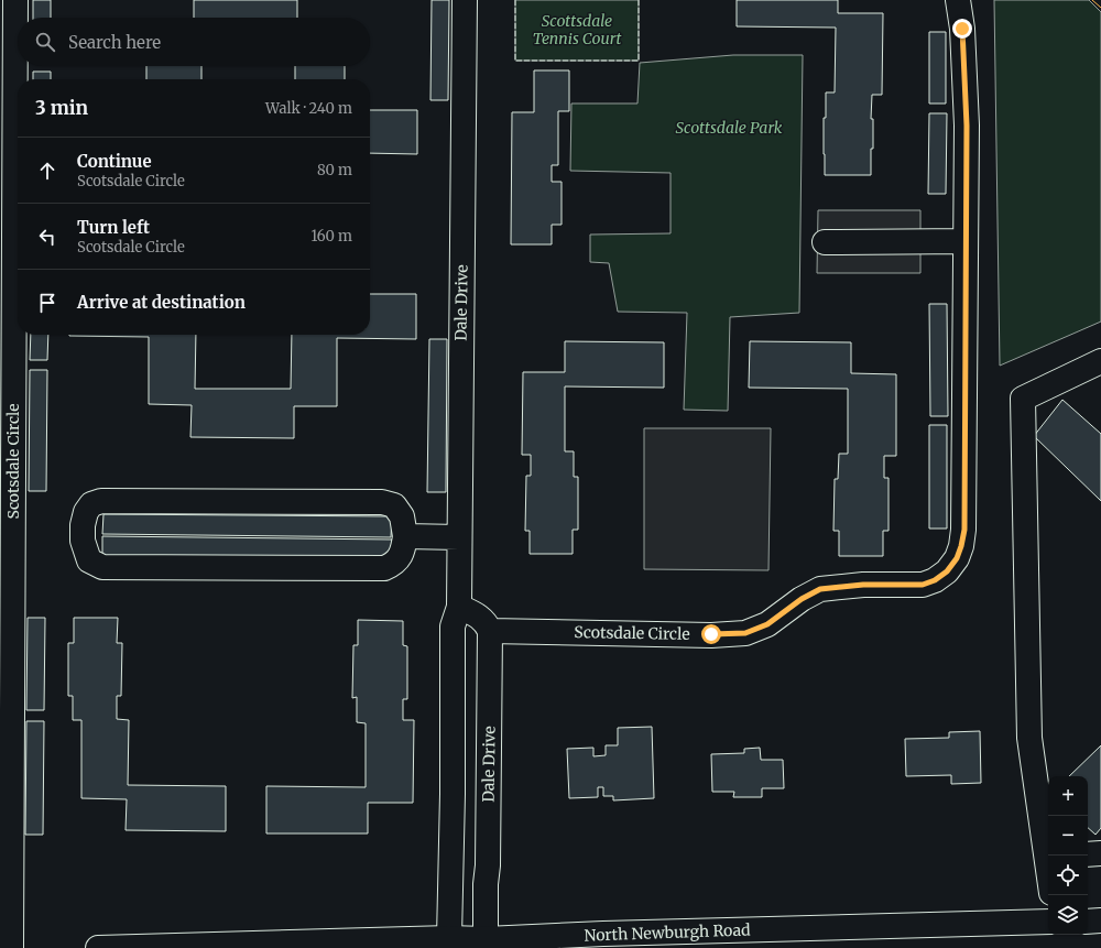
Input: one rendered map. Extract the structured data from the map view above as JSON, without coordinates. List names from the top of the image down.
{
  "streets": {
    "street": ["Dale Drive", "Scotsdale Circle", "North Newburgh Road"]
  },
  "crossings": [
    ["Dale Drive", "Scotsdale Circle"],
    ["Dale Drive", "North Newburgh Road"]
  ],
  "parks": ["Scottsdale Tennis Court", "Scottsdale Park"],
  "page": {
    "search": "Search here",
    "heading": ["3 min", "Walk · 240 m"],
    "list": [
      ["Continue", "Scotsdale Circle", "80 m"],
      ["Turn left", "Scotsdale Circle", "160 m"],
      "Arrive at destination"
    ],
    "map_buttons": ["+", "−"]
  }
}
